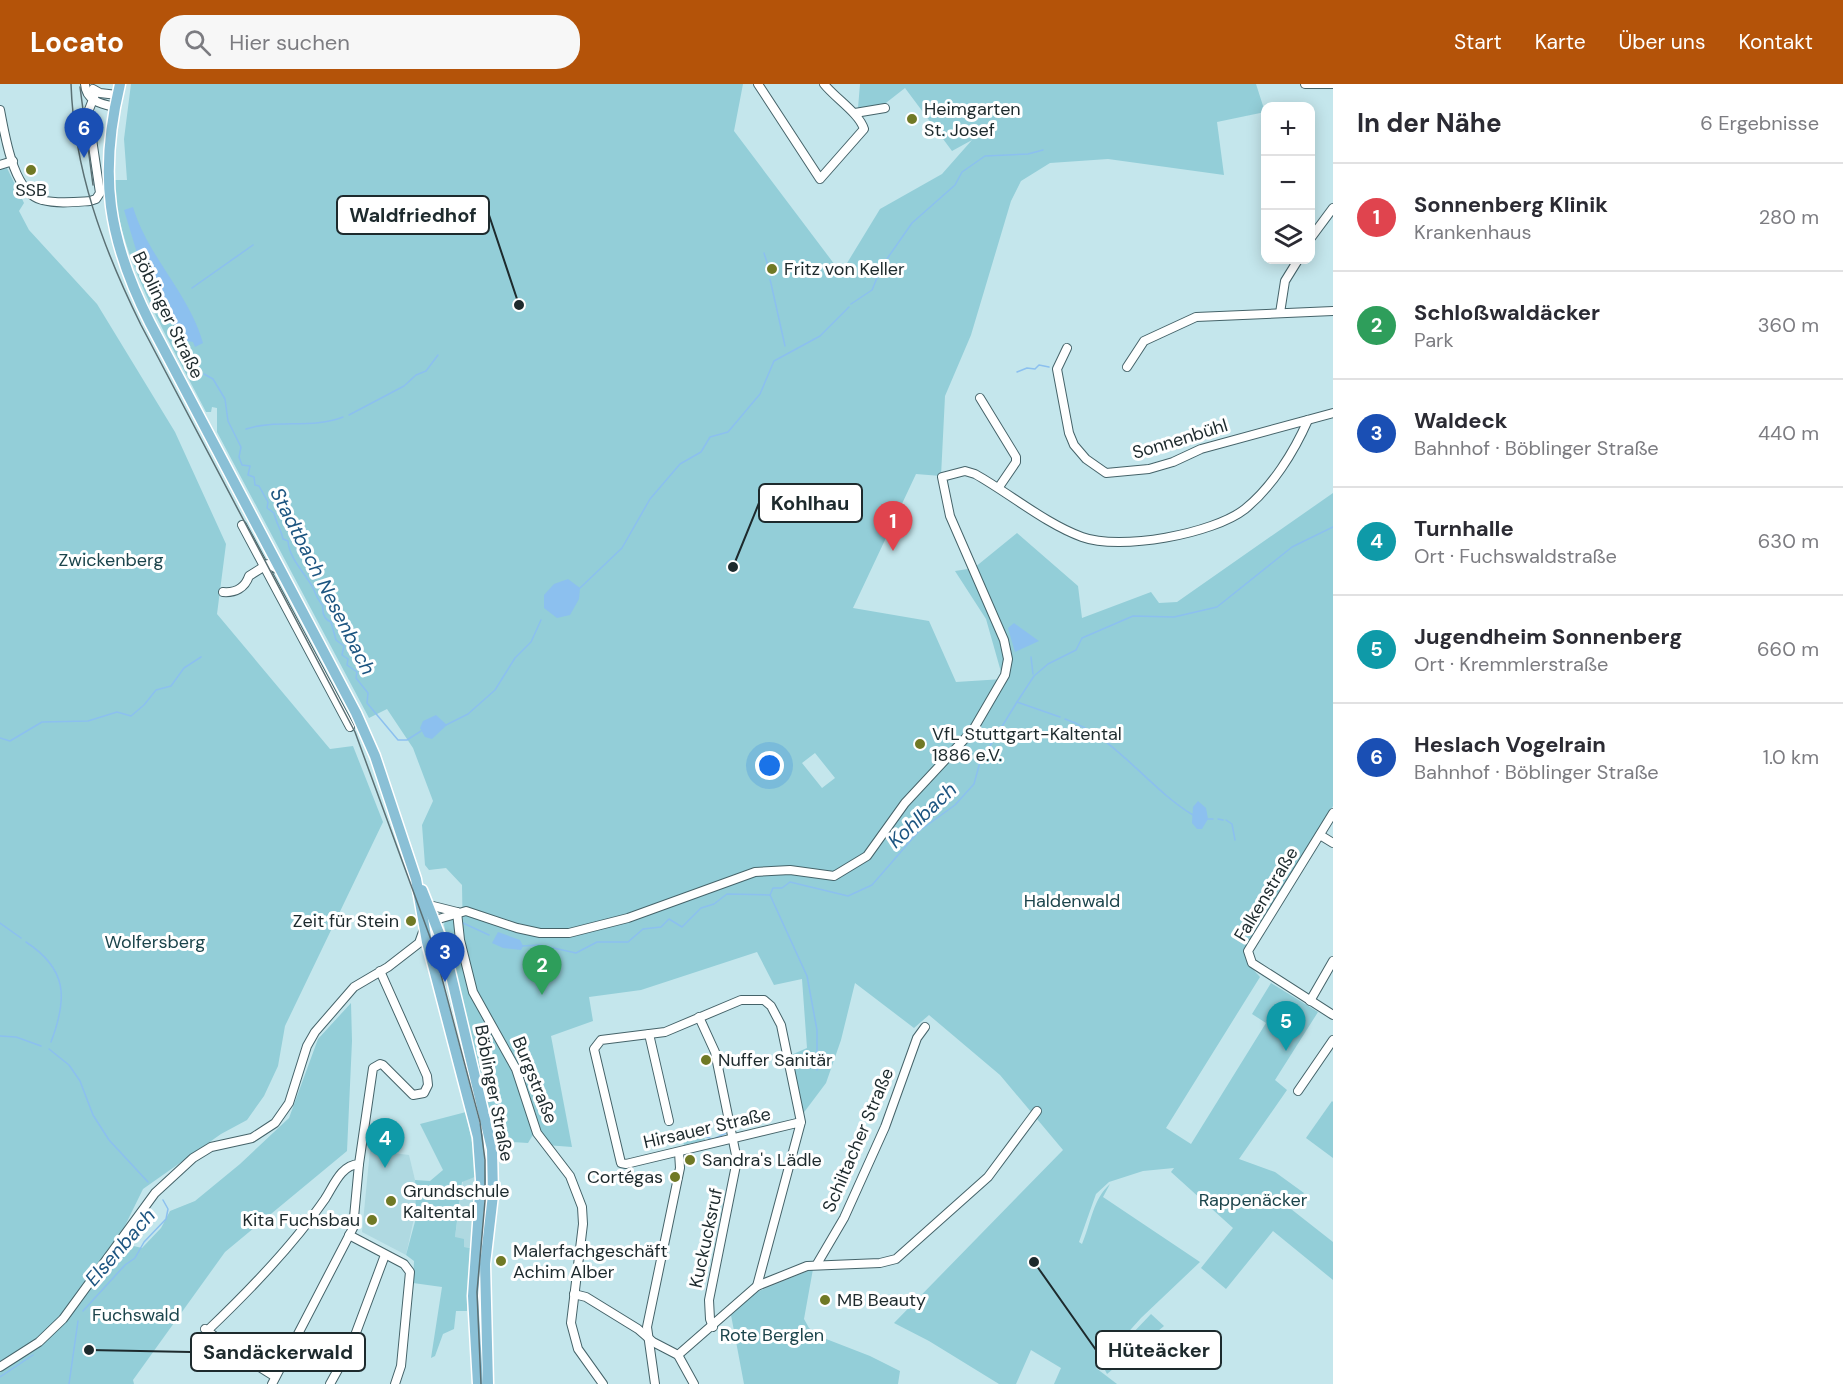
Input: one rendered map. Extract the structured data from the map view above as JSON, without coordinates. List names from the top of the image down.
{
  "streets": {
    "main road": ["Böblinger Straße"],
    "street": [
      "Sonnenbühl",
      "Falkenstraße",
      "Burgstraße",
      "Hirsauer Straße",
      "Schiltacher Straße",
      "Kuckucksruf"
    ]
  },
  "crossings": [
    ["Hirsauer Straße", "Kuckucksruf"]
  ],
  "water": ["Stadtbach Nesenbach", "Kohlbach", "Elsenbach"],
  "parks": [
    "Zwickenberg",
    "Haldenwald",
    "Wolfersberg",
    "Rappenäcker",
    "Fuchswald",
    "Rote Berglen"
  ],
  "places": [
    "Heimgarten St. Josef",
    "SSB",
    "Fritz von Keller",
    "Waldfriedhof",
    "Kohlhau",
    "VfL Stuttgart-Kaltental 1886 e.V.",
    "Zeit für Stein",
    "Nuffer Sanitär",
    "Sandra's Lädle",
    "Cortégas",
    "Grundschule Kaltental",
    "Kita Fuchsbau",
    "Malerfachgeschäft Achim Alber",
    "Hüteäcker",
    "MB Beauty",
    "Sandäckerwald"
  ],
  "page": {
    "header": "Locato",
    "search": "Hier suchen",
    "nav": [
      "Start",
      "Karte",
      "Über uns",
      "Kontakt"
    ],
    "heading": ["In der Nähe", "6 Ergebnisse"],
    "map_buttons": ["+", "−"],
    "pins": [
      "6",
      "1",
      "3",
      "2",
      "5",
      "4"
    ],
    "list": [
      {
        "mark": "1",
        "name": "Sonnenberg Klinik",
        "note": "Krankenhaus",
        "value": "280 m"
      },
      {
        "mark": "2",
        "name": "Schloßwaldäcker",
        "note": "Park",
        "value": "360 m"
      },
      {
        "mark": "3",
        "name": "Waldeck",
        "note": "Bahnhof · Böblinger Straße",
        "value": "440 m"
      },
      {
        "mark": "4",
        "name": "Turnhalle",
        "note": "Ort · Fuchswaldstraße",
        "value": "630 m"
      },
      {
        "mark": "5",
        "name": "Jugendheim Sonnenberg",
        "note": "Ort · Kremmlerstraße",
        "value": "660 m"
      },
      {
        "mark": "6",
        "name": "Heslach Vogelrain",
        "note": "Bahnhof · Böblinger Straße",
        "value": "1.0 km"
      }
    ]
  }
}
